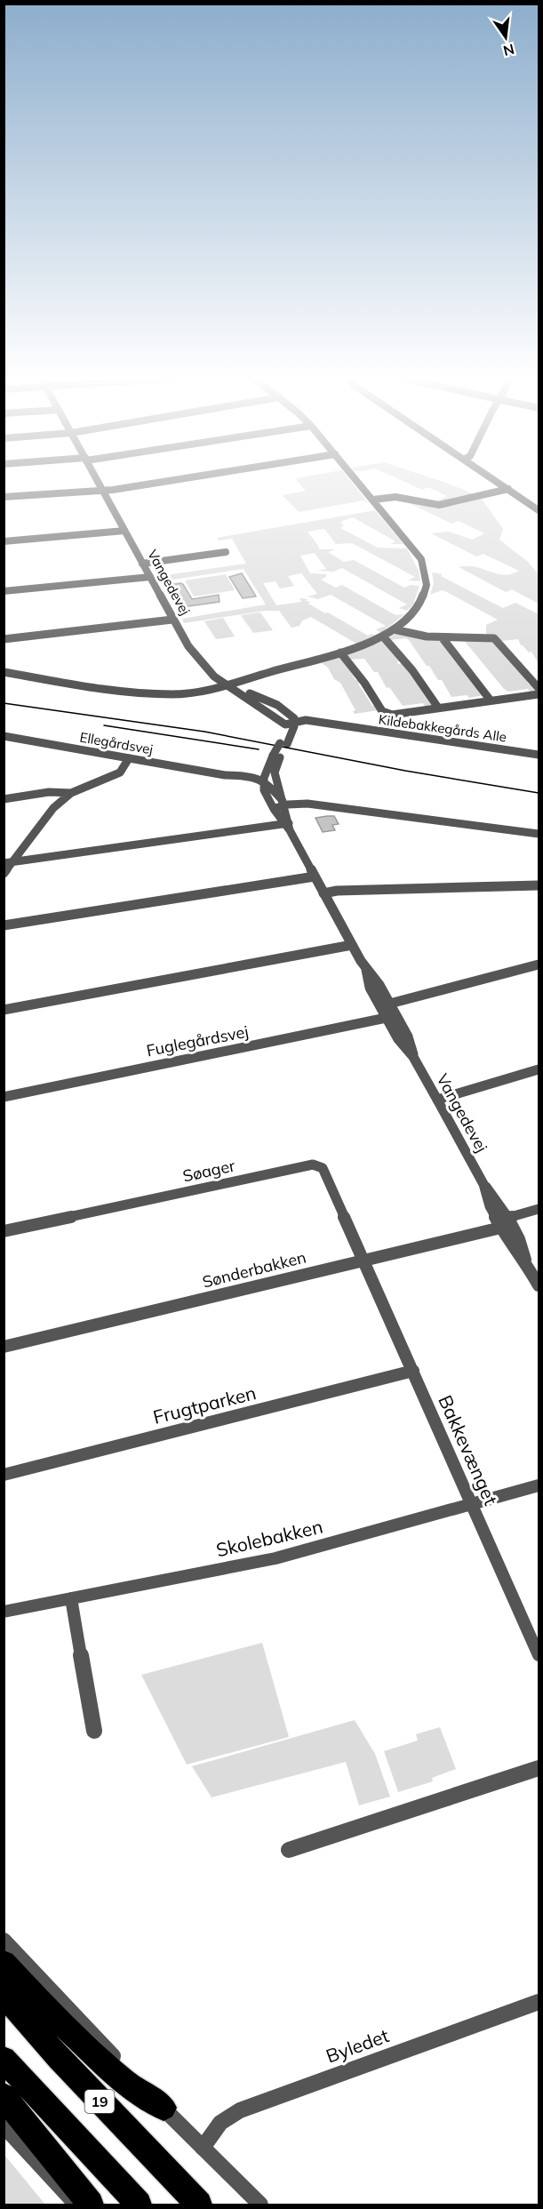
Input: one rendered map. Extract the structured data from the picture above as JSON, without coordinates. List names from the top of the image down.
{
  "streets": {
    "highway": ["19"],
    "street": [
      "Vangedevej",
      "Kildebakkegårds Alle",
      "Ellegårdsvej",
      "Fuglegårdsvej",
      "Søager",
      "Sønderbakken",
      "Frugtparken",
      "Bakkevænget",
      "Skolebakken",
      "Byledet"
    ]
  },
  "crossings": [
    ["Vangedevej", "Kildebakkegårds Alle"],
    ["Vangedevej", "Ellegårdsvej"],
    ["Vangedevej", "Fuglegårdsvej"],
    ["Vangedevej", "Sønderbakken"],
    ["Søager", "Sønderbakken"],
    ["Søager", "Bakkevænget"],
    ["Sønderbakken", "Bakkevænget"],
    ["Frugtparken", "Bakkevænget"],
    ["Bakkevænget", "Skolebakken"]
  ],
  "north": "bottom"
}
